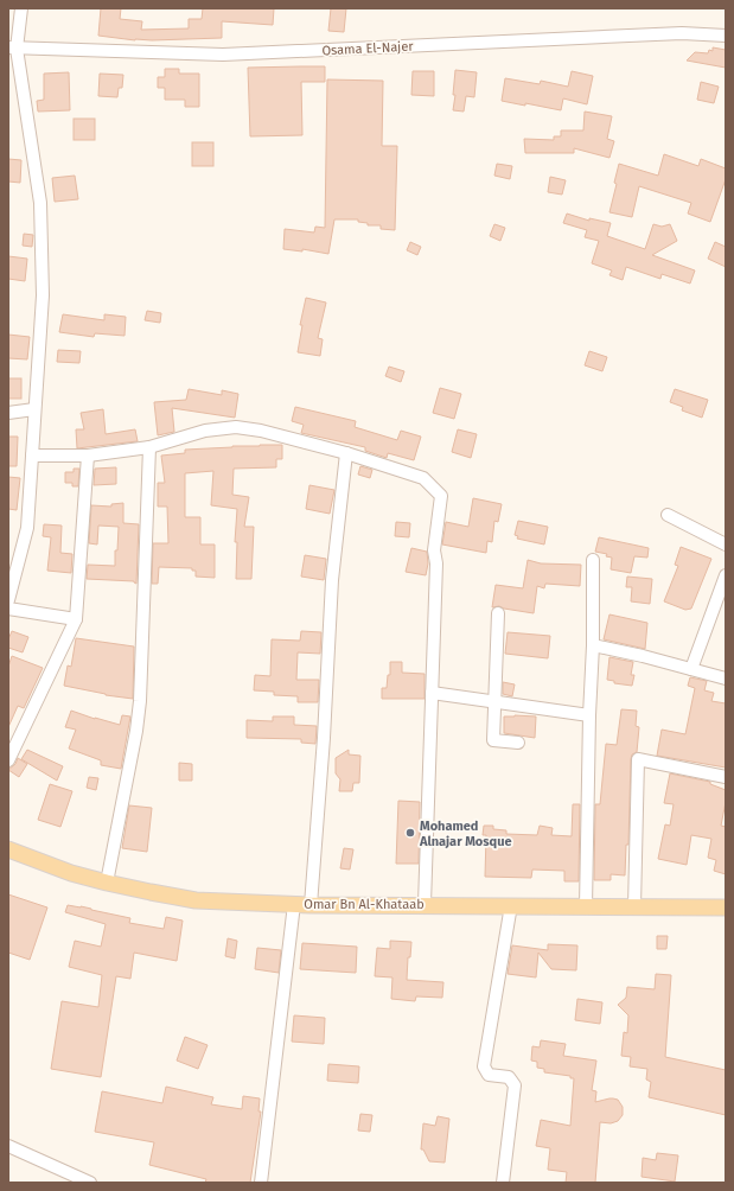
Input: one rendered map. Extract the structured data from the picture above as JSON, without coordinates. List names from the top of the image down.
{
  "streets": {
    "main road": ["Omar Bn Al-Khataab"],
    "street": ["Osama El-Najer"]
  },
  "places": ["Mohamed Alnajar Mosque"]
}
